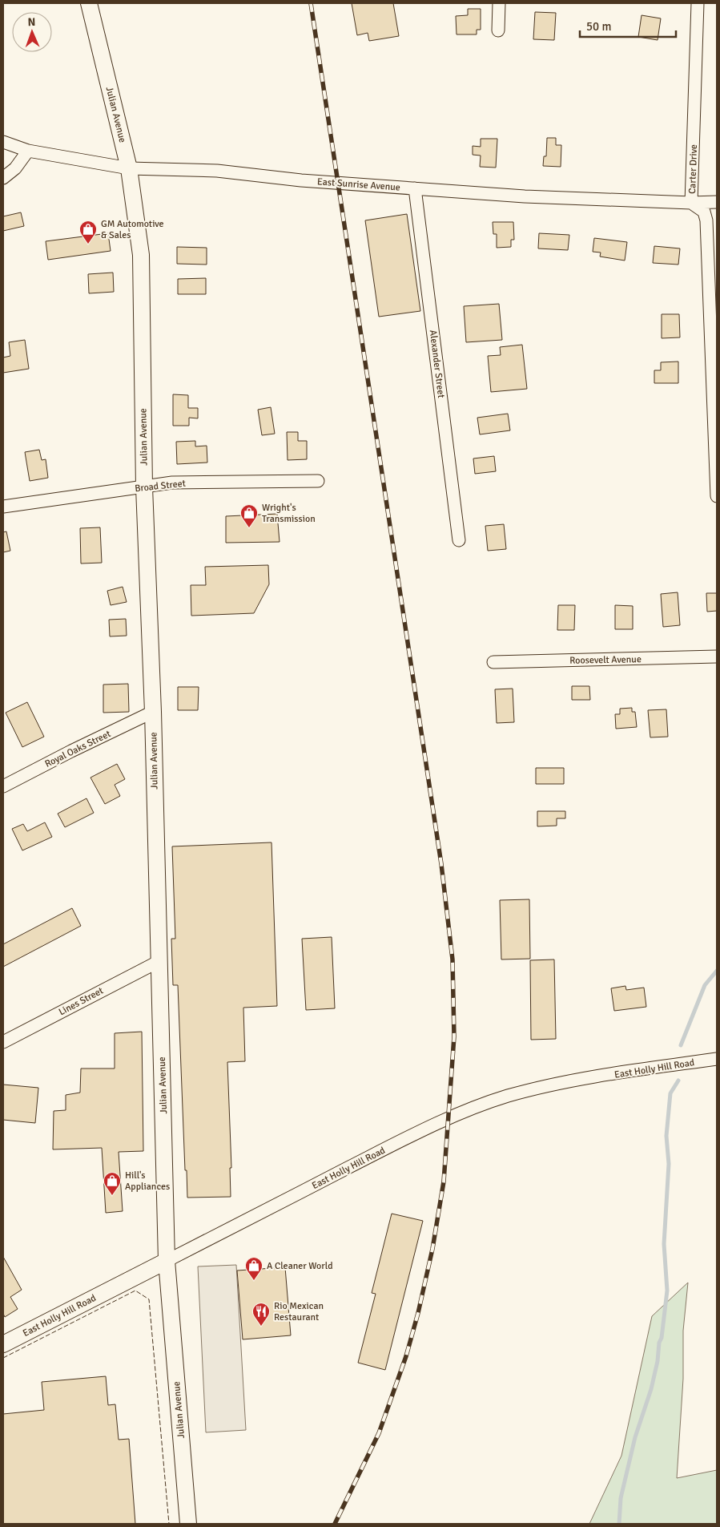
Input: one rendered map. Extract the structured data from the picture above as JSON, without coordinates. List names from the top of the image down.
{
  "streets": {
    "street": [
      "Julian Avenue",
      "Carter Drive",
      "East Sunrise Avenue",
      "Alexander Street",
      "Broad Street",
      "Roosevelt Avenue",
      "Royal Oaks Street",
      "Lines Street",
      "East Holly Hill Road"
    ]
  },
  "crossings": [
    ["Julian Avenue", "East Sunrise Avenue"],
    ["Julian Avenue", "Broad Street"],
    ["Julian Avenue", "Royal Oaks Street"],
    ["Julian Avenue", "Lines Street"],
    ["Julian Avenue", "East Holly Hill Road"],
    ["Carter Drive", "East Sunrise Avenue"],
    ["East Sunrise Avenue", "Alexander Street"]
  ],
  "places": {
    "shop": [
      "GM Automotive & Sales",
      "Wright's Transmission",
      "Hill's Appliances",
      "A Cleaner World"
    ],
    "restaurant": ["Rio Mexican Restaurant"]
  },
  "scale_bar": "50 m",
  "north": "top"
}
